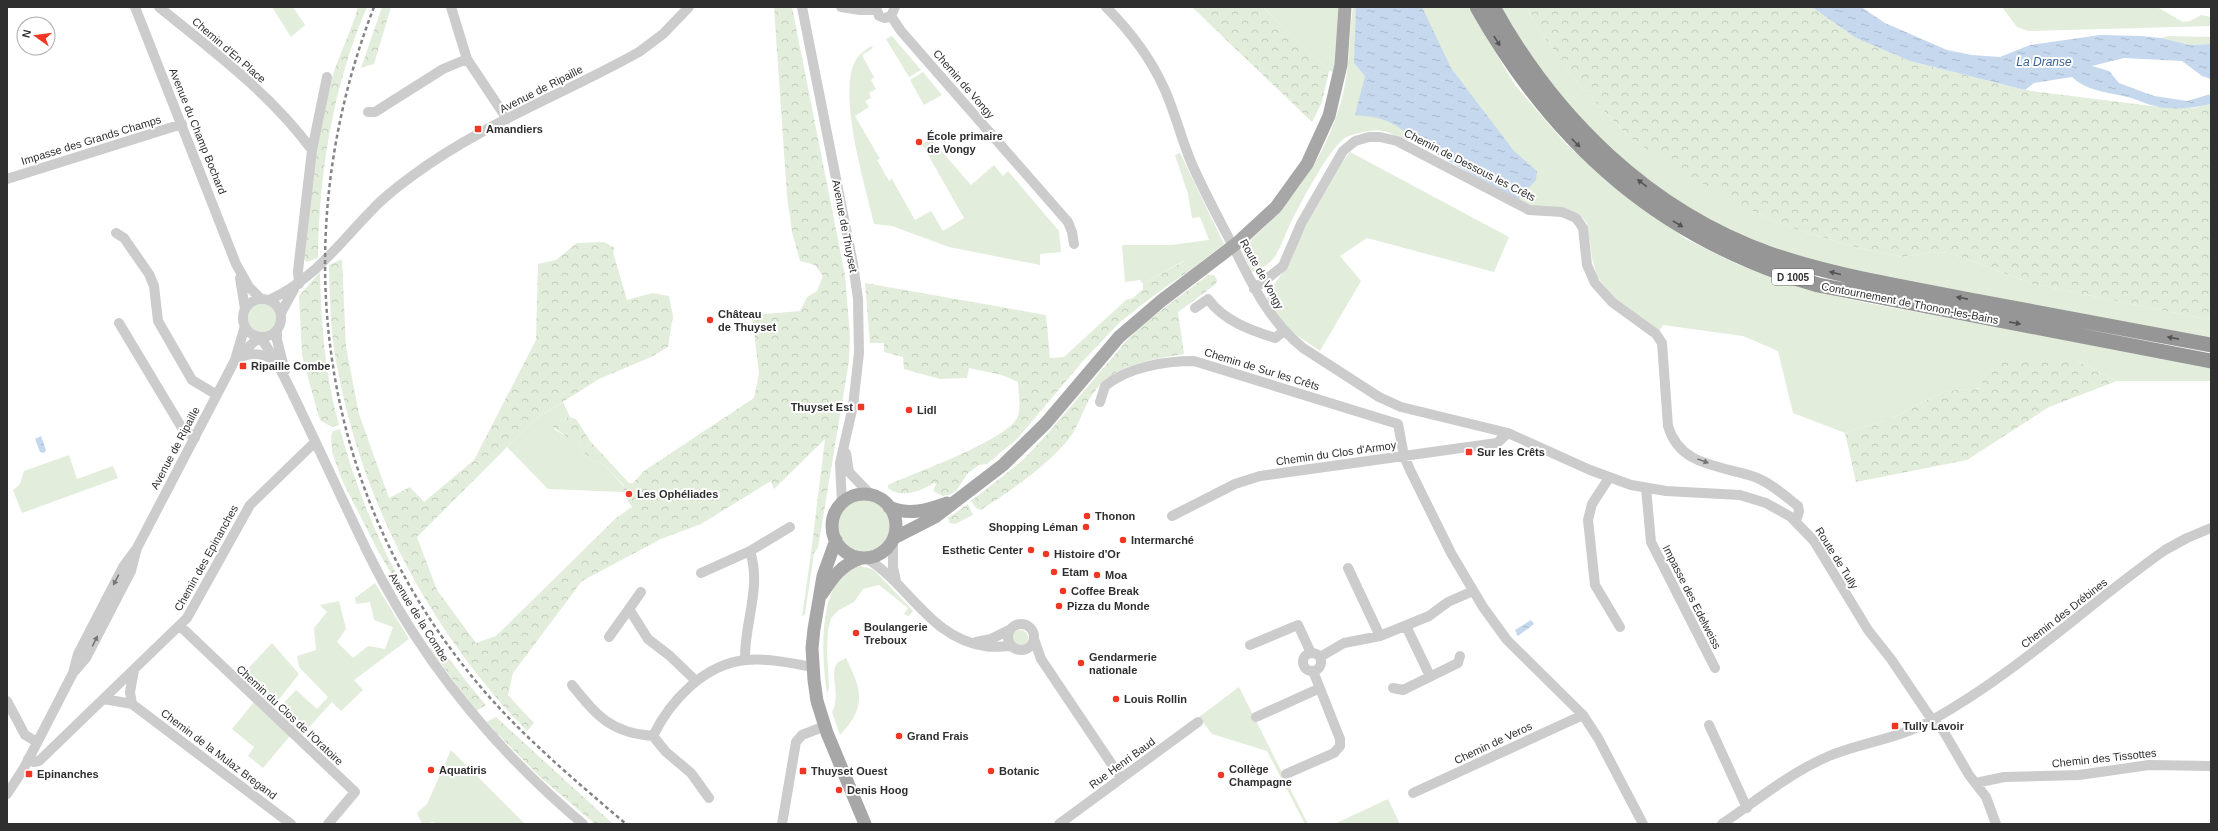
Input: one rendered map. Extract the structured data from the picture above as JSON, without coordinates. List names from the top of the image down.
{
  "streets": {
    "highway": ["D 1005", "Contournement de Thonon-les-Bains"],
    "street": [
      "Chemin d'En Place",
      "Chemin de Vongy",
      "Avenue de Ripaille",
      "Avenue du Champ Bochard",
      "Impasse des Grands Champs",
      "Chemin de Dessous les Crêts",
      "Avenue de Thuyset",
      "Route de Vongy",
      "Chemin de Sur les Crêts",
      "Chemin du Clos d'Armoy",
      "Chemin des Epinanches",
      "Route de Tully",
      "Impasse des Edelweiss",
      "Chemin des Drébines",
      "Avenue de la Combe",
      "Chemin du Clos de l'Oratoire",
      "Chemin de Veros",
      "Chemin de la Mulaz Bregand",
      "Chemin des Tissottes",
      "Rue Henri Baud"
    ]
  },
  "crossings": [
    ["Avenue de Ripaille", "Avenue du Champ Bochard"],
    ["Avenue de Ripaille", "Chemin des Epinanches"],
    ["Avenue de Ripaille", "Avenue de la Combe"],
    ["Avenue du Champ Bochard", "Impasse des Grands Champs"],
    ["Avenue du Champ Bochard", "Avenue de la Combe"],
    ["Chemin de Dessous les Crêts", "Route de Vongy"],
    ["Chemin de Dessous les Crêts", "Route de Tully"],
    ["Route de Vongy", "Chemin du Clos d'Armoy"],
    ["Route de Vongy", "Route de Tully"],
    ["Chemin de Sur les Crêts", "Chemin du Clos d'Armoy"],
    ["Chemin du Clos d'Armoy", "Route de Tully"],
    ["Chemin des Epinanches", "Avenue de la Combe"],
    ["Chemin des Epinanches", "Chemin du Clos de l'Oratoire"],
    ["Chemin des Epinanches", "Chemin de la Mulaz Bregand"],
    ["Route de Tully", "Impasse des Edelweiss"],
    ["Route de Tully", "Chemin des Drébines"],
    ["Route de Tully", "Chemin des Tissottes"]
  ],
  "water": ["La Dranse"],
  "places": {
    "transit": [
      "Amandiers",
      "Ripaille Combe",
      "Thuyset Est",
      "Sur les Crêts",
      "Tully Lavoir",
      "Thuyset Ouest",
      "Epinanches"
    ],
    "other": [
      "École primaire de Vongy",
      "Château de Thuyset",
      "Lidl",
      "Les Ophéliades",
      "Thonon",
      "Shopping Léman",
      "Intermarché",
      "Esthetic Center",
      "Histoire d'Or",
      "Etam",
      "Moa",
      "Coffee Break",
      "Pizza du Monde",
      "Boulangerie Treboux",
      "Gendarmerie nationale",
      "Louis Rollin",
      "Grand Frais",
      "Aquatiris",
      "Botanic",
      "Collège Champagne",
      "Denis Hoog"
    ]
  },
  "north": "left"
}
